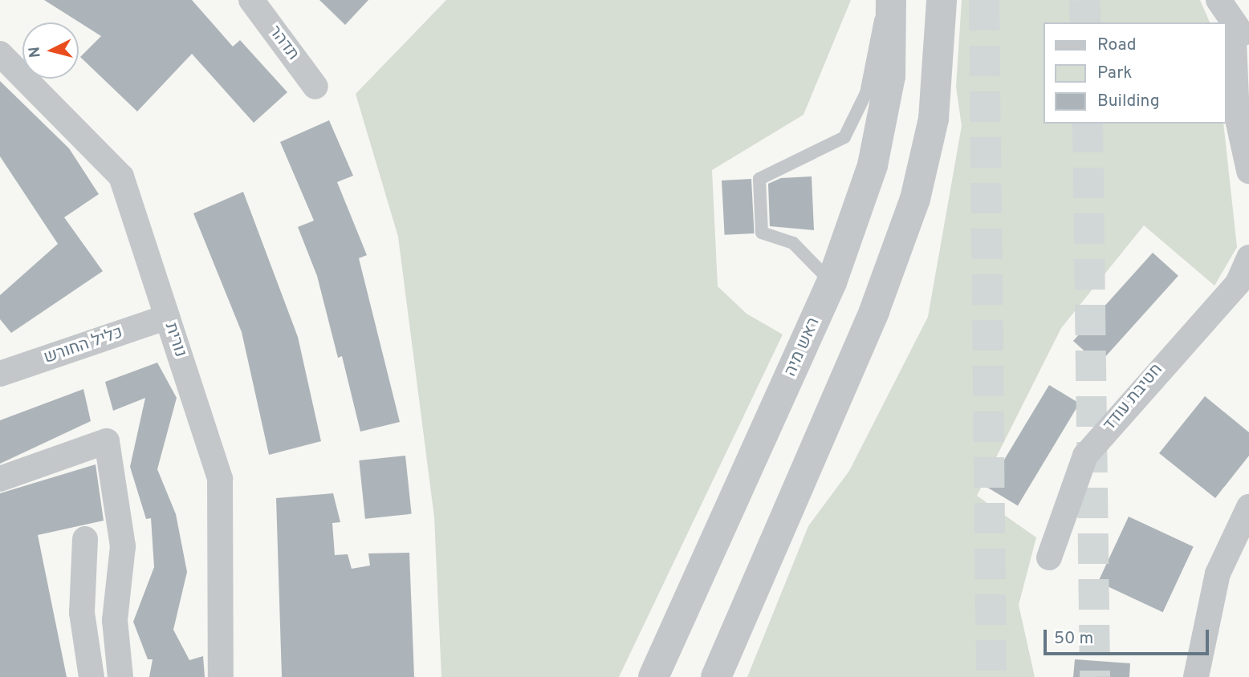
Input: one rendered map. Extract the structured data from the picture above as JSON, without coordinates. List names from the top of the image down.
{
  "streets": {
    "street": [
      "תדהר",
      "נורית",
      "כליל החורש",
      "ראש מיה",
      "חטיבת עודד"
    ]
  },
  "crossings": [
    ["נורית", "כליל החורש"]
  ],
  "legend": ["Road", "Park", "Building"],
  "scale_bar": "50 m",
  "north": "left"
}
